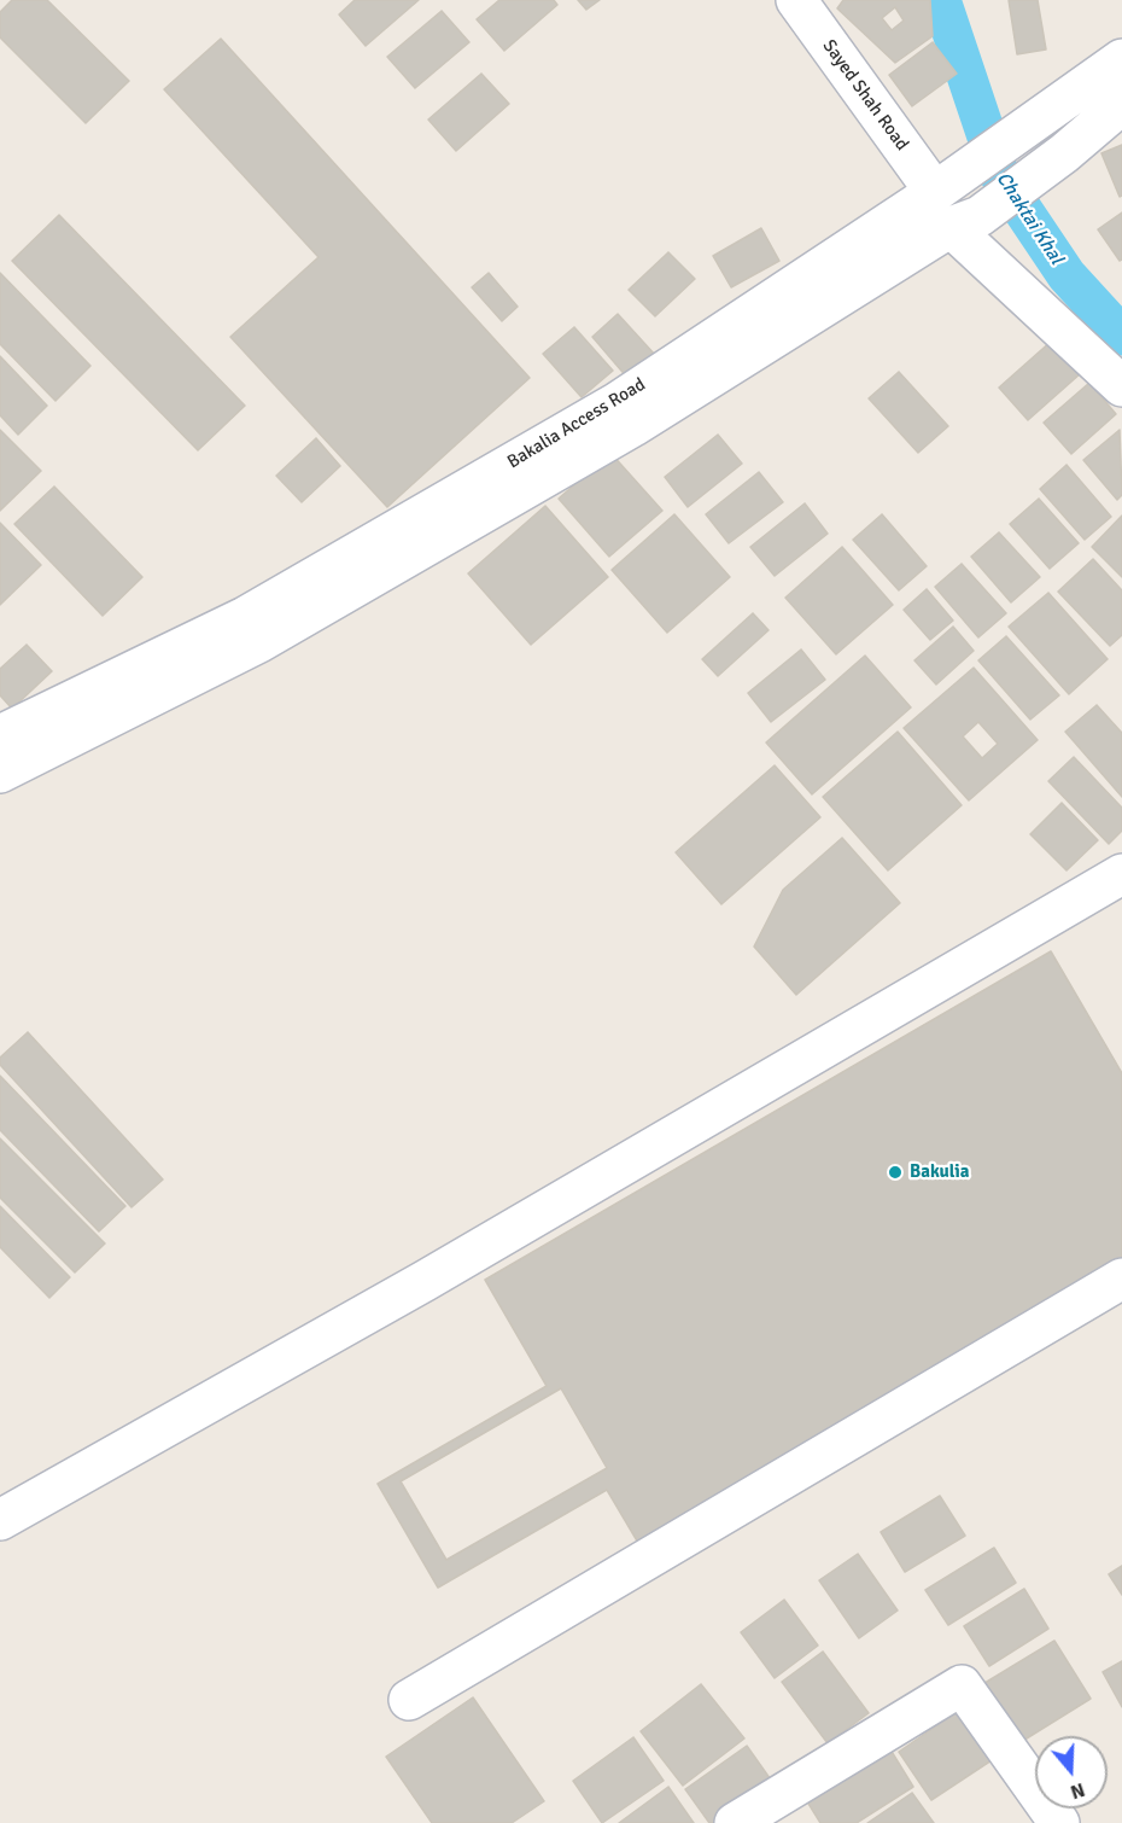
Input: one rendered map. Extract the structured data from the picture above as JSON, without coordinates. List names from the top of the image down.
{
  "streets": {
    "street": ["Sayed Shah Road", "Bakalia Access Road"]
  },
  "crossings": [
    ["Sayed Shah Road", "Bakalia Access Road"]
  ],
  "water": ["Chaktai Khal"],
  "places": ["Bakulia"],
  "north": "bottom"
}
